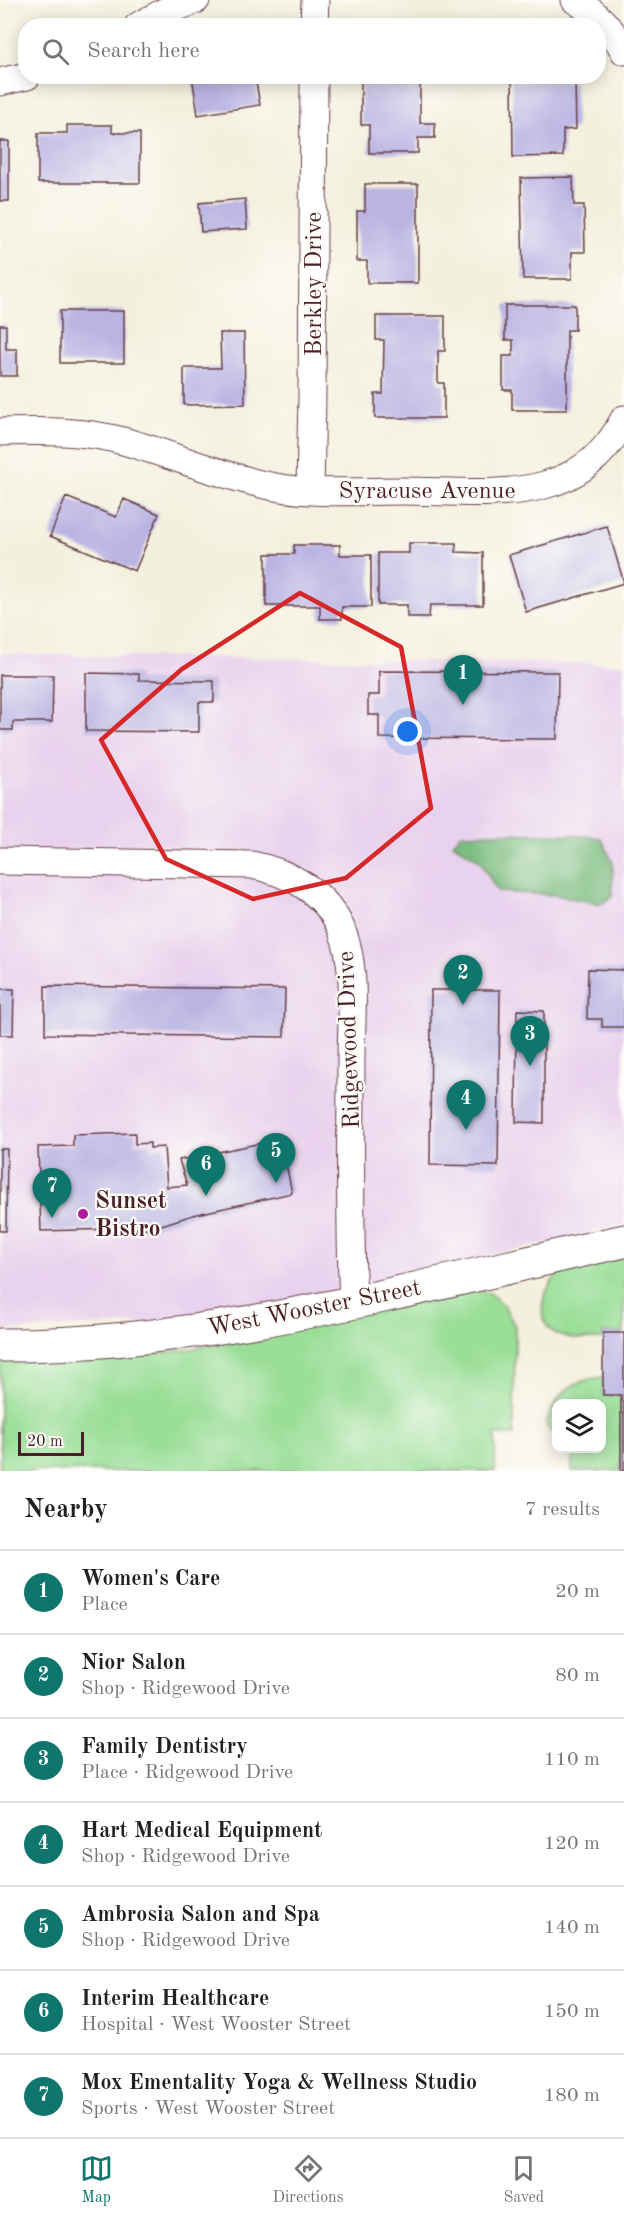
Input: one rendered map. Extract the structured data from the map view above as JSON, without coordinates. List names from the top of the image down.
{
  "streets": {
    "main road": ["West Wooster Street"],
    "street": ["Berkley Drive", "Syracuse Avenue", "Ridgewood Drive"]
  },
  "crossings": [
    ["Berkley Drive", "Syracuse Avenue"],
    ["Ridgewood Drive", "West Wooster Street"]
  ],
  "places": ["Sunset Bistro"],
  "scale_bar": "20 m",
  "page": {
    "search": "Search here",
    "pins": [
      "1",
      "2",
      "3",
      "4",
      "5",
      "6",
      "7"
    ],
    "scale": "20 m",
    "heading": ["Nearby", "7 results"],
    "list": [
      {
        "mark": "1",
        "name": "Women's Care",
        "note": "Place",
        "value": "20 m"
      },
      {
        "mark": "2",
        "name": "Nior Salon",
        "note": "Shop · Ridgewood Drive",
        "value": "80 m"
      },
      {
        "mark": "3",
        "name": "Family Dentistry",
        "note": "Place · Ridgewood Drive",
        "value": "110 m"
      },
      {
        "mark": "4",
        "name": "Hart Medical Equipment",
        "note": "Shop · Ridgewood Drive",
        "value": "120 m"
      },
      {
        "mark": "5",
        "name": "Ambrosia Salon and Spa",
        "note": "Shop · Ridgewood Drive",
        "value": "140 m"
      },
      {
        "mark": "6",
        "name": "Interim Healthcare",
        "note": "Hospital · West Wooster Street",
        "value": "150 m"
      },
      {
        "mark": "7",
        "name": "Mox Ementality Yoga & Wellness Studio",
        "note": "Sports · West Wooster Street",
        "value": "180 m"
      }
    ],
    "nav": ["Map", "Directions", "Saved"]
  }
}
